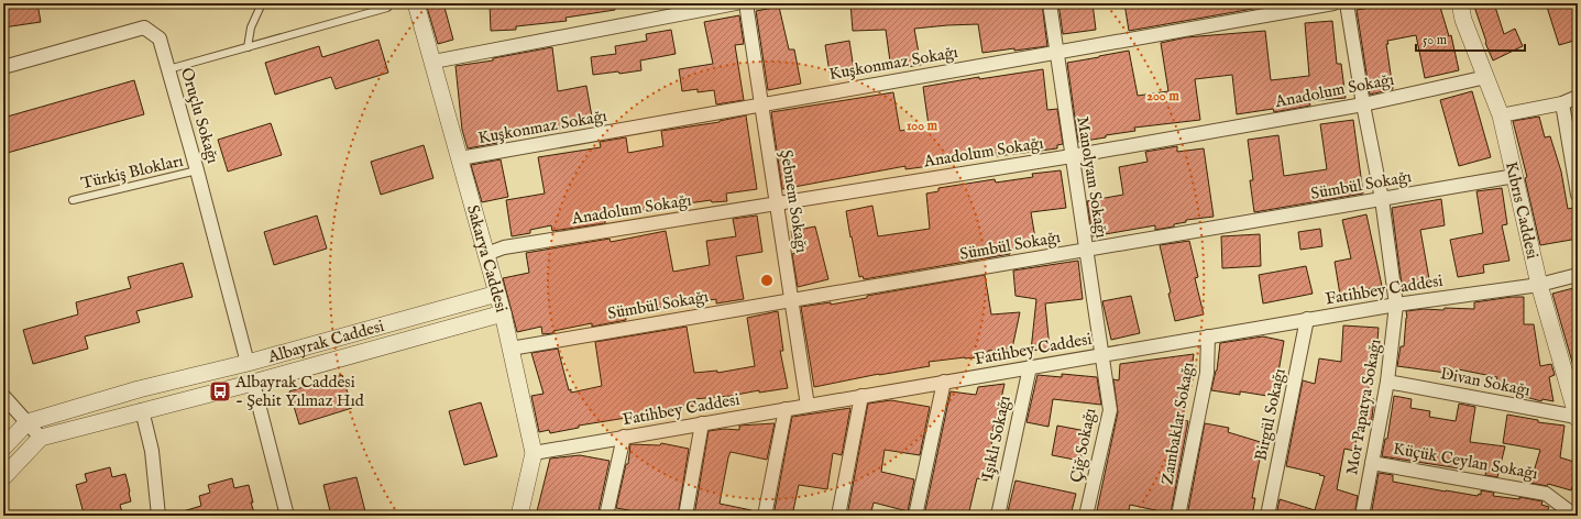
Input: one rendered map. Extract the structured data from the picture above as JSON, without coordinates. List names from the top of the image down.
{
  "streets": {
    "street": [
      "Kuşkonmaz Sokağı",
      "Anadolum Sokağı",
      "Oruçlu Sokağı",
      "Manolyam Sokağı",
      "Sümbül Sokağı",
      "Şebnem Sokağı",
      "Kıbrıs Caddesi",
      "Sakarya Caddesi",
      "Fatihbey Caddesi",
      "Albayrak Caddesi",
      "Divan Sokağı",
      "Mor Papatya Sokağı",
      "Birgül Sokağı",
      "Zambaklar Sokağı",
      "Işıklı Sokağı",
      "Çiğ Sokağı",
      "Küçük Ceylan Sokağı"
    ],
    "lane": ["Türkiş Blokları"]
  },
  "crossings": [
    ["Kuşkonmaz Sokağı", "Manolyam Sokağı"],
    ["Kuşkonmaz Sokağı", "Şebnem Sokağı"],
    ["Kuşkonmaz Sokağı", "Sakarya Caddesi"],
    ["Anadolum Sokağı", "Manolyam Sokağı"],
    ["Anadolum Sokağı", "Şebnem Sokağı"],
    ["Anadolum Sokağı", "Kıbrıs Caddesi"],
    ["Anadolum Sokağı", "Sakarya Caddesi"],
    ["Anadolum Sokağı", "Mor Papatya Sokağı"],
    ["Oruçlu Sokağı", "Türkiş Blokları"],
    ["Oruçlu Sokağı", "Albayrak Caddesi"],
    ["Manolyam Sokağı", "Sümbül Sokağı"],
    ["Manolyam Sokağı", "Fatihbey Caddesi"],
    ["Manolyam Sokağı", "Çiğ Sokağı"],
    ["Sümbül Sokağı", "Şebnem Sokağı"],
    ["Sümbül Sokağı", "Kıbrıs Caddesi"],
    ["Sümbül Sokağı", "Sakarya Caddesi"],
    ["Sümbül Sokağı", "Mor Papatya Sokağı"],
    ["Şebnem Sokağı", "Fatihbey Caddesi"],
    ["Kıbrıs Caddesi", "Fatihbey Caddesi"],
    ["Kıbrıs Caddesi", "Divan Sokağı"],
    ["Sakarya Caddesi", "Fatihbey Caddesi"],
    ["Sakarya Caddesi", "Albayrak Caddesi"],
    ["Fatihbey Caddesi", "Mor Papatya Sokağı"],
    ["Fatihbey Caddesi", "Birgül Sokağı"],
    ["Fatihbey Caddesi", "Zambaklar Sokağı"],
    ["Fatihbey Caddesi", "Işıklı Sokağı"],
    ["Fatihbey Caddesi", "Çiğ Sokağı"],
    ["Divan Sokağı", "Mor Papatya Sokağı"],
    ["Mor Papatya Sokağı", "Küçük Ceylan Sokağı"]
  ],
  "places": {
    "bus stop": ["Albayrak Caddesi - Şehit Yılmaz Hıd"]
  },
  "scale_bar": "50 m",
  "rings": ["200 m", "100 m"]
}
